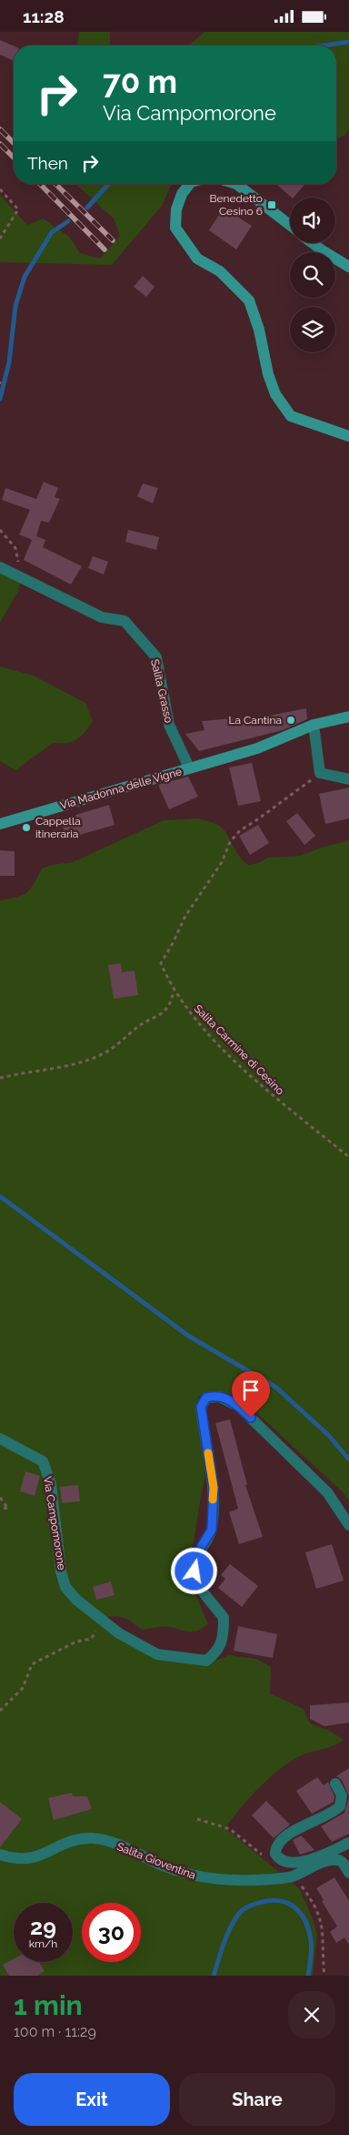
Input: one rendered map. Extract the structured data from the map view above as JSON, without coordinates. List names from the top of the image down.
{
  "streets": {
    "street": [
      "Salita Grasso",
      "Via Madonna delle Vigne",
      "Via Campomorone",
      "Salita Gioventina"
    ],
    "path": ["Salita Carmine di Cesino"]
  },
  "crossings": [
    ["Salita Grasso", "Via Madonna delle Vigne"]
  ],
  "places": {
    "transit": ["Benedetto Cesino 6"],
    "other": ["La Cantina", "Cappella itineraria"]
  },
  "page": {
    "status": "11:28",
    "turn": ["70 m", "Via Campomorone"],
    "then": "Then",
    "speed": "29 km/h",
    "limit": "30",
    "heading": ["1 min", "100 m · 11:29"],
    "buttons": ["Exit", "Share"]
  }
}
